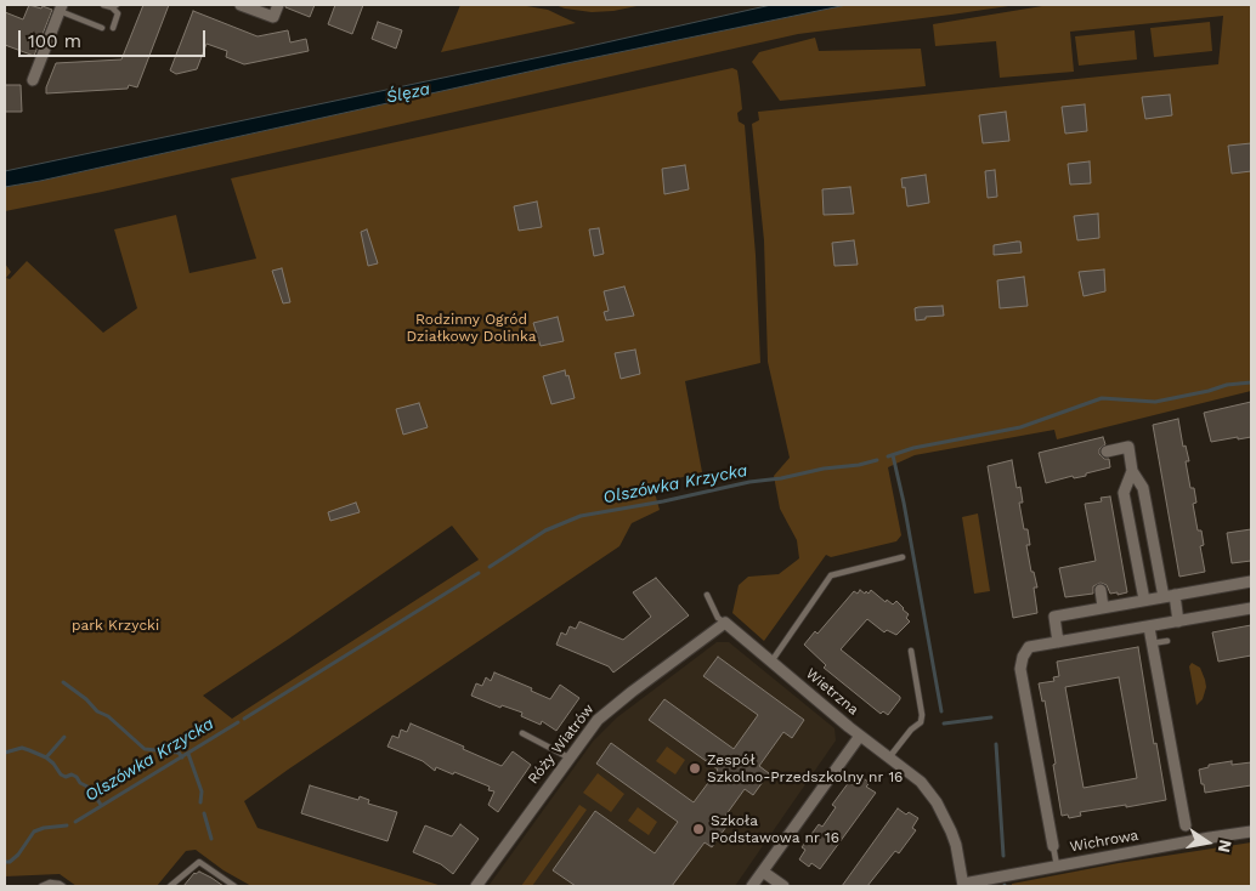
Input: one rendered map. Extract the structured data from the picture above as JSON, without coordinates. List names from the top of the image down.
{
  "streets": {
    "street": ["Wietrzna", "Róży Wiatrów", "Wichrowa"]
  },
  "crossings": [
    ["Wietrzna", "Róży Wiatrów"]
  ],
  "water": ["Ślęza", "Olszówka Krzycka"],
  "parks": ["Rodzinny Ogród Działkowy Dolinka", "park Krzycki"],
  "places": ["Zespół Szkolno-Przedszkolny nr 16", "Szkoła Podstawowa nr 16"],
  "scale_bar": "100 m",
  "north": "right"
}
